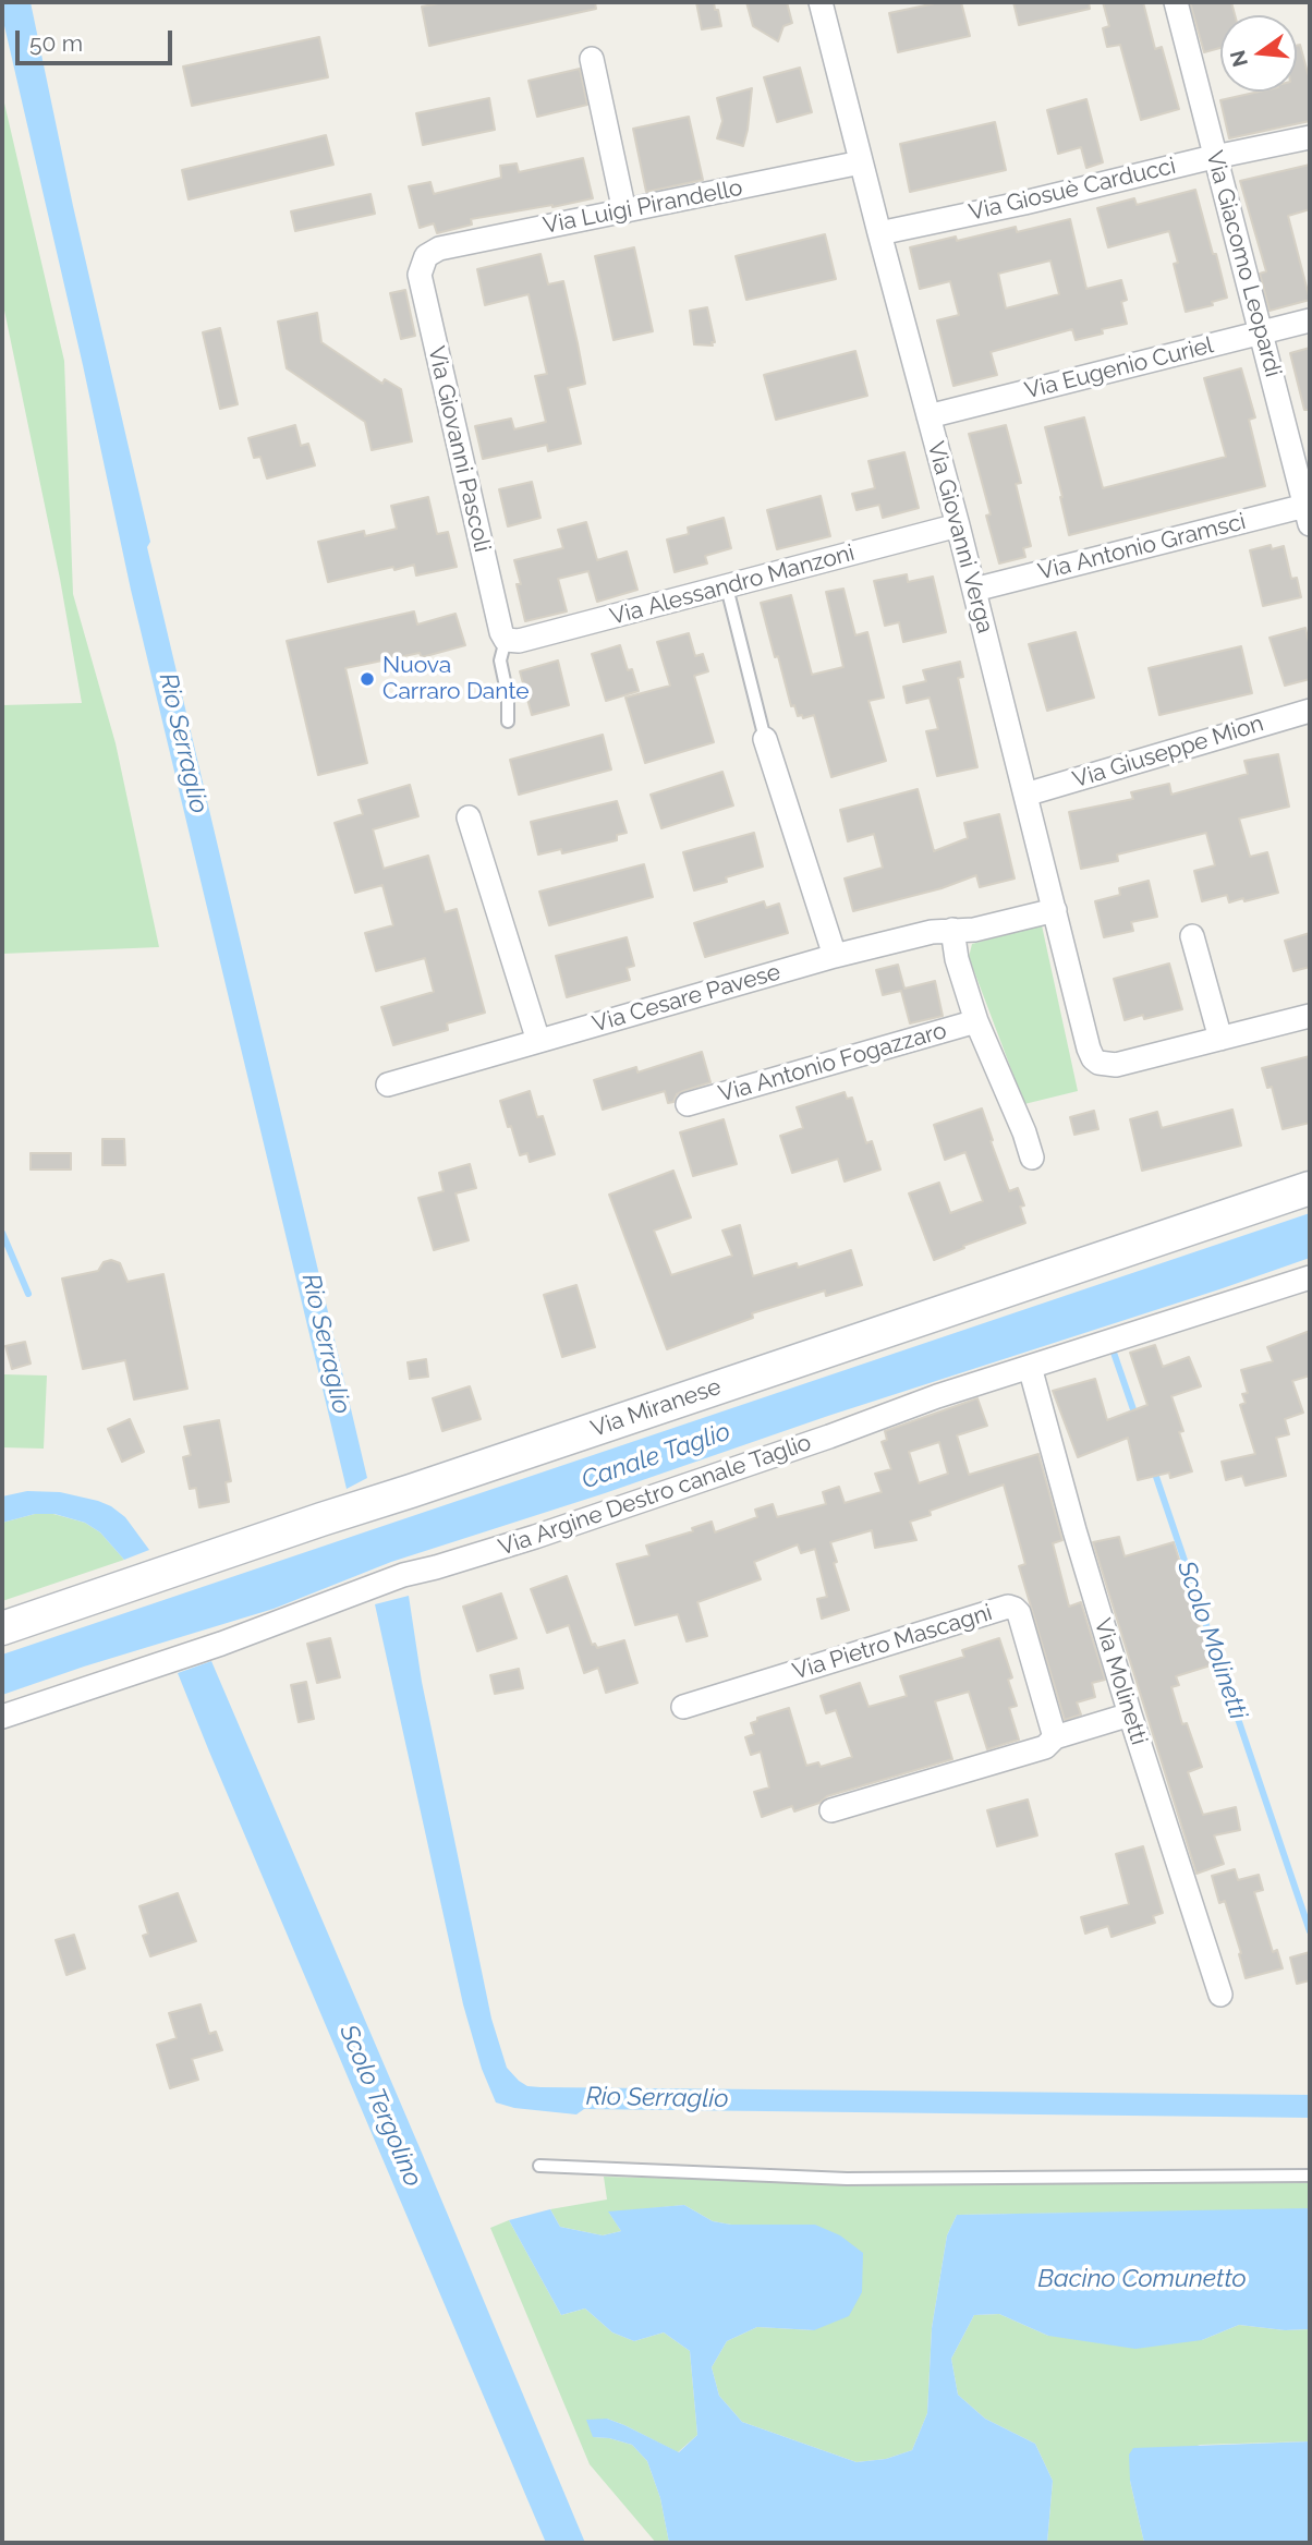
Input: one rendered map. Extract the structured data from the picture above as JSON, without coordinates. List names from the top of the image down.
{
  "streets": {
    "main road": ["Via Miranese"],
    "street": [
      "Via Giosuè Carducci",
      "Via Luigi Pirandello",
      "Via Giacomo Leopardi",
      "Via Eugenio Curiel",
      "Via Giovanni Pascoli",
      "Via Giovanni Verga",
      "Via Antonio Gramsci",
      "Via Alessandro Manzoni",
      "Via Giuseppe Mion",
      "Via Cesare Pavese",
      "Via Antonio Fogazzaro",
      "Via Argine Destro canale Taglio",
      "Via Pietro Mascagni",
      "Via Molinetti"
    ]
  },
  "crossings": [
    ["Via Giosuè Carducci", "Via Giacomo Leopardi"],
    ["Via Giosuè Carducci", "Via Giovanni Verga"],
    ["Via Luigi Pirandello", "Via Giovanni Pascoli"],
    ["Via Luigi Pirandello", "Via Giovanni Verga"],
    ["Via Giacomo Leopardi", "Via Eugenio Curiel"],
    ["Via Giacomo Leopardi", "Via Antonio Gramsci"],
    ["Via Eugenio Curiel", "Via Giovanni Verga"],
    ["Via Giovanni Pascoli", "Via Alessandro Manzoni"],
    ["Via Giovanni Verga", "Via Antonio Gramsci"],
    ["Via Giovanni Verga", "Via Alessandro Manzoni"],
    ["Via Giovanni Verga", "Via Giuseppe Mion"],
    ["Via Giovanni Verga", "Via Cesare Pavese"],
    ["Via Cesare Pavese", "Via Antonio Fogazzaro"],
    ["Via Argine Destro canale Taglio", "Via Molinetti"]
  ],
  "water": [
    "Rio Serraglio",
    "Canale Taglio",
    "Scolo Molinetti",
    "Scolo Tergolino",
    "Bacino Comunetto"
  ],
  "places": ["Nuova Carraro Dante"],
  "scale_bar": "50 m",
  "north": "left"
}
